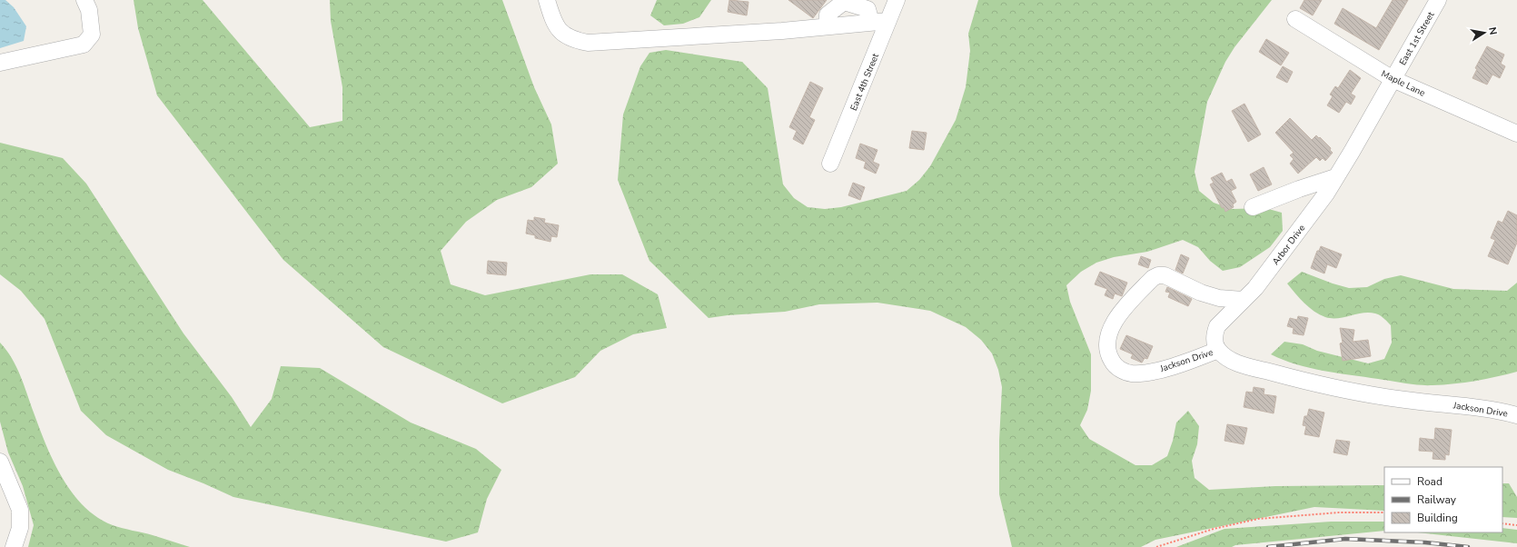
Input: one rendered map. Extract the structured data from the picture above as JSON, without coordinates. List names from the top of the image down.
{
  "streets": {
    "street": [
      "East 1st Street",
      "East 4th Street",
      "Maple Lane",
      "Arbor Drive",
      "Jackson Drive"
    ]
  },
  "crossings": [
    ["East 1st Street", "Maple Lane"],
    ["East 1st Street", "Arbor Drive"],
    ["Arbor Drive", "Jackson Drive"]
  ],
  "legend": ["Road", "Railway", "Building"],
  "north": "right"
}
